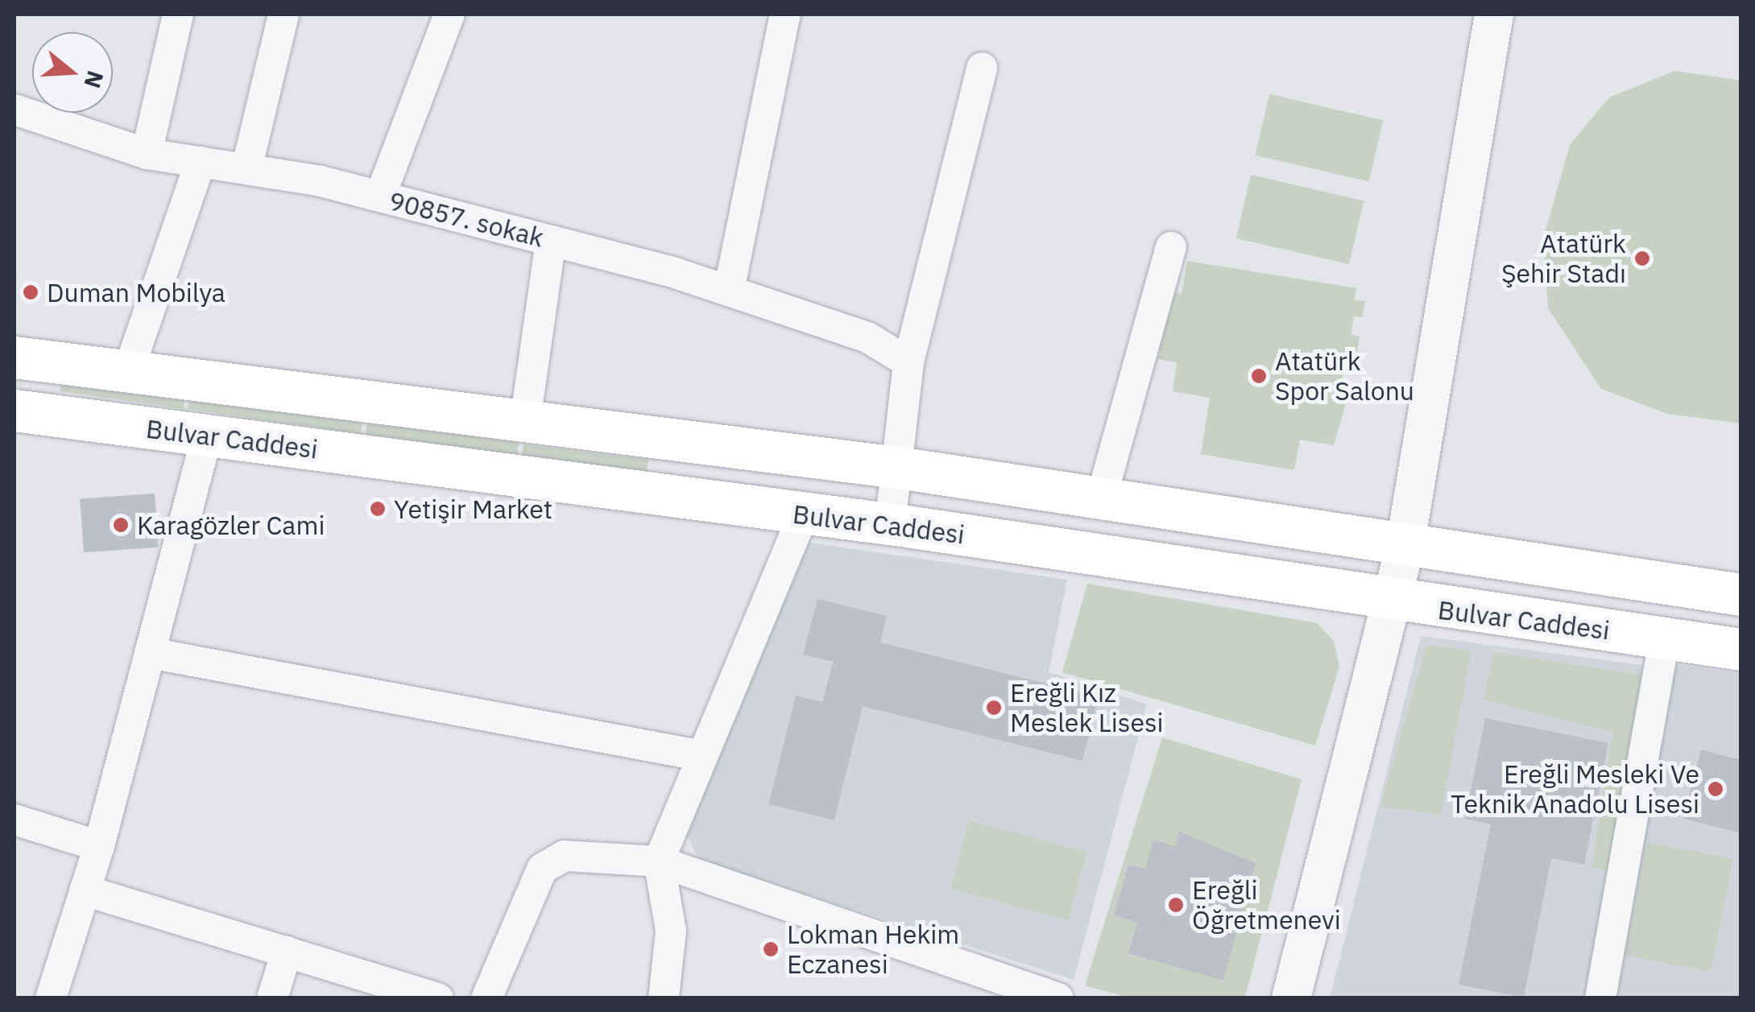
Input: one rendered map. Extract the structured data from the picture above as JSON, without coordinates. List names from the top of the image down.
{
  "streets": {
    "main road": ["Bulvar Caddesi"],
    "street": ["90857. sokak"]
  },
  "places": [
    "Atatürk Şehir Stadı",
    "Duman Mobilya",
    "Atatürk Spor Salonu",
    "Yetişir Market",
    "Karagözler Cami",
    "Ereğli Kız Meslek Lisesi",
    "Ereğli Mesleki Ve Teknik Anadolu Lisesi",
    "Ereğli Öğretmenevi",
    "Lokman Hekim Eczanesi"
  ],
  "north": "right"
}
